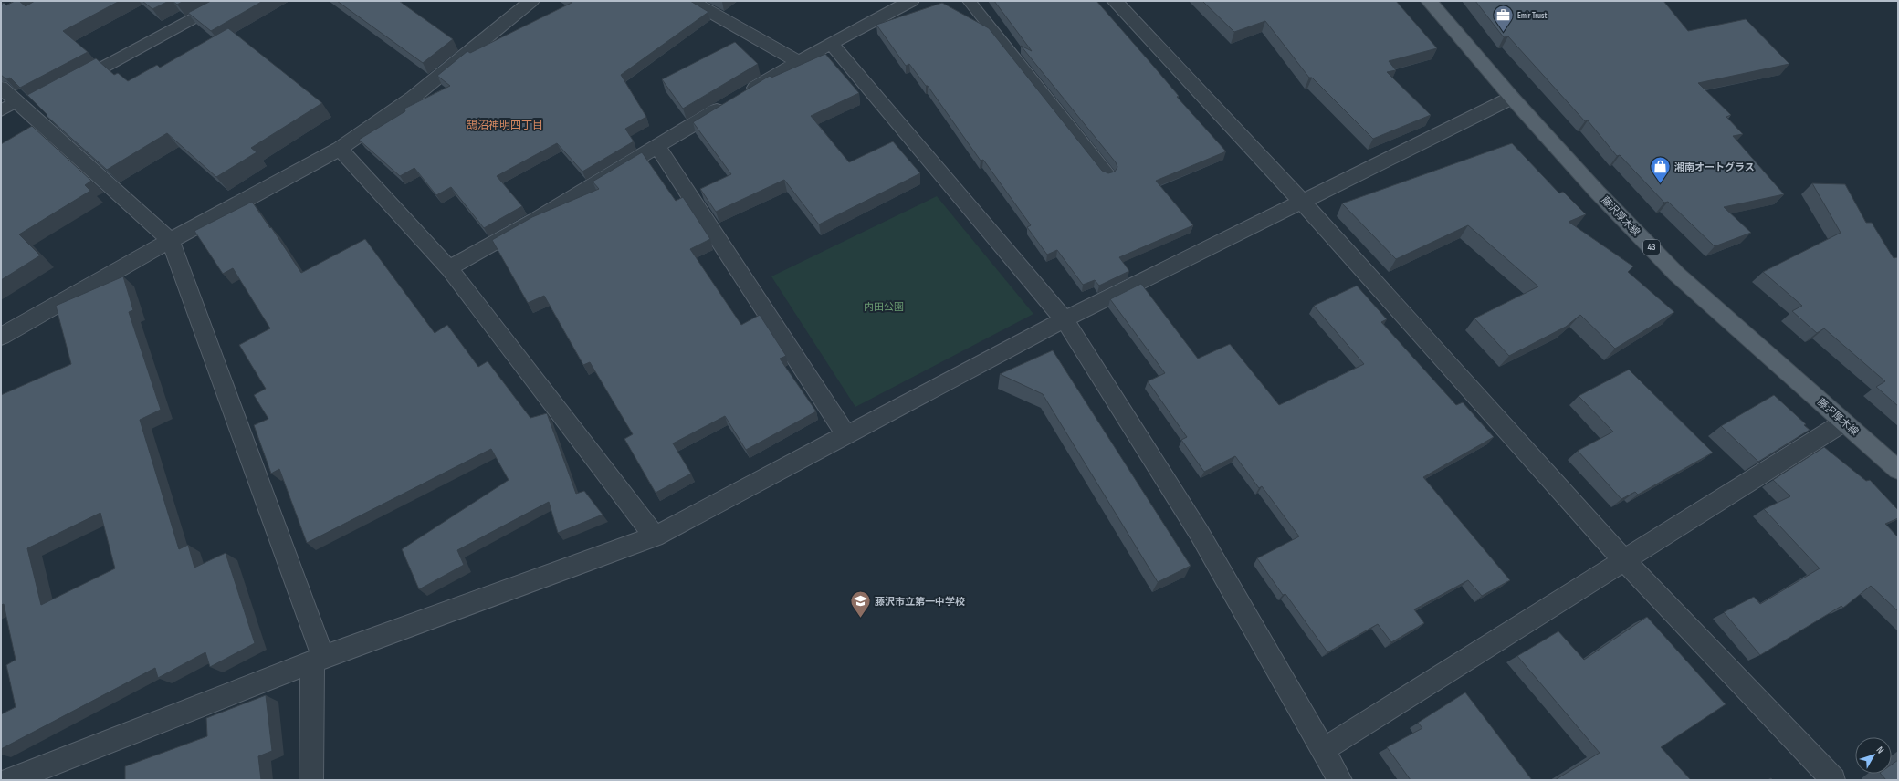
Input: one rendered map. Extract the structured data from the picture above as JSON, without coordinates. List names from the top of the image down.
{
  "streets": {
    "main road": ["藤沢厚木線", "43"]
  },
  "districts": ["鵠沼神明四丁目"],
  "parks": ["内田公園"],
  "places": {
    "office": ["Emir Trust"],
    "shop": ["湘南オートグラス"],
    "school or university": ["藤沢市立第一中学校"]
  },
  "north": "top right"
}
